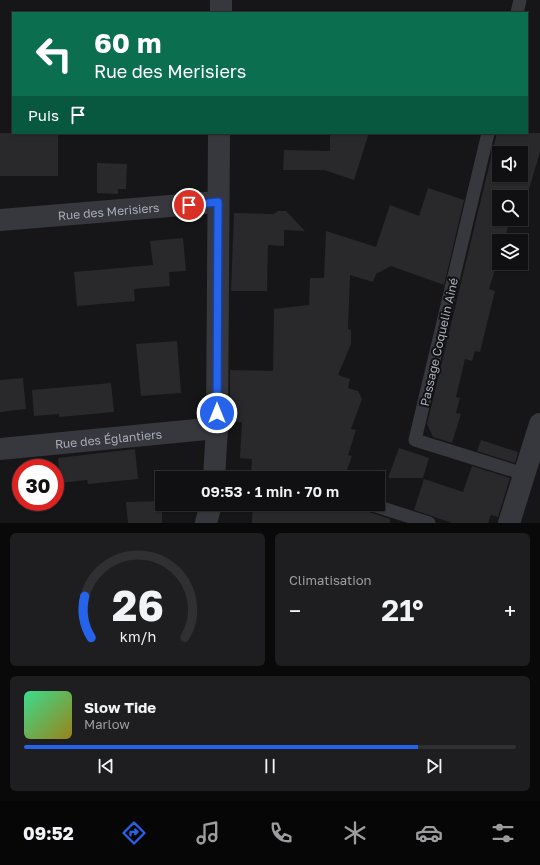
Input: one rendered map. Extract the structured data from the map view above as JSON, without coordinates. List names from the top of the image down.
{
  "streets": {
    "street": ["Rue des Merisiers", "Rue des Églantiers"],
    "lane": ["Passage Coquelin Ainé"]
  },
  "page": {
    "turn": ["60 m", "Rue des Merisiers"],
    "then": "Puis",
    "limit": "30",
    "trip": "09:53 · 1 min · 70 m",
    "tile": "Climatisation",
    "heat": ["−", "21°", "+"],
    "song": ["Slow Tide", "Marlow"],
    "tabs": "09:52",
    "gauge": ["26", "km/h"]
  }
}
